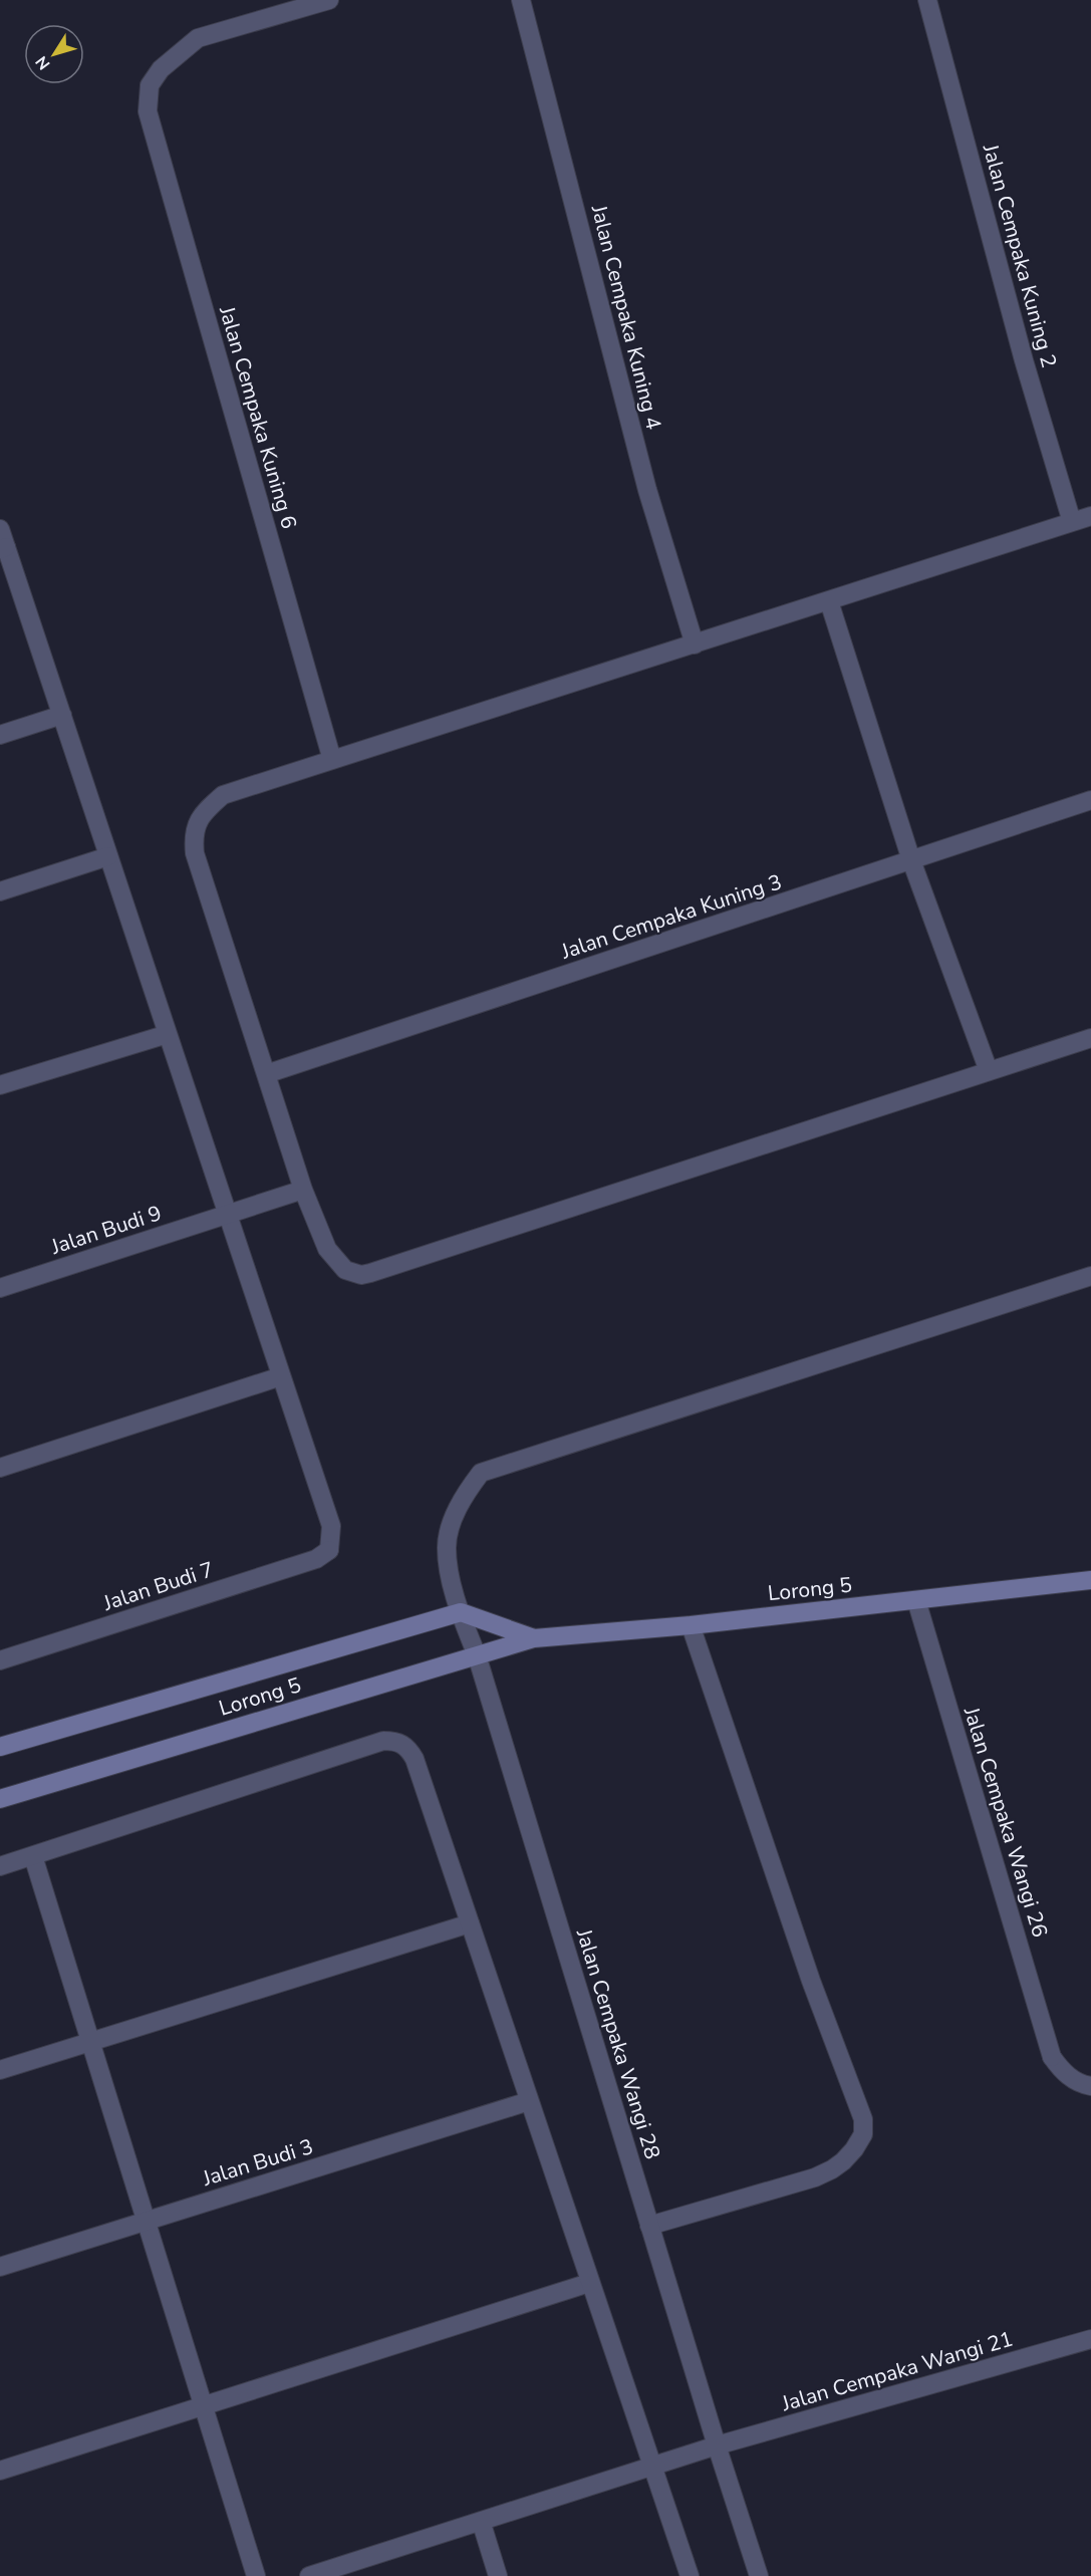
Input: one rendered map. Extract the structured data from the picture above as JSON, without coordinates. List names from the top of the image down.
{
  "streets": {
    "street": [
      "Jalan Cempaka Kuning 2",
      "Jalan Cempaka Kuning 4",
      "Jalan Cempaka Kuning 6",
      "Jalan Cempaka Kuning 3",
      "Jalan Budi 9",
      "Jalan Budi 7",
      "Lorong 5",
      "Jalan Cempaka Wangi 26",
      "Jalan Cempaka Wangi 28",
      "Jalan Budi 3",
      "Jalan Cempaka Wangi 21"
    ]
  },
  "crossings": [
    ["Lorong 5", "Jalan Cempaka Wangi 26"],
    ["Lorong 5", "Jalan Cempaka Wangi 28"],
    ["Jalan Cempaka Wangi 28", "Jalan Cempaka Wangi 21"]
  ],
  "north": "bottom left"
}
